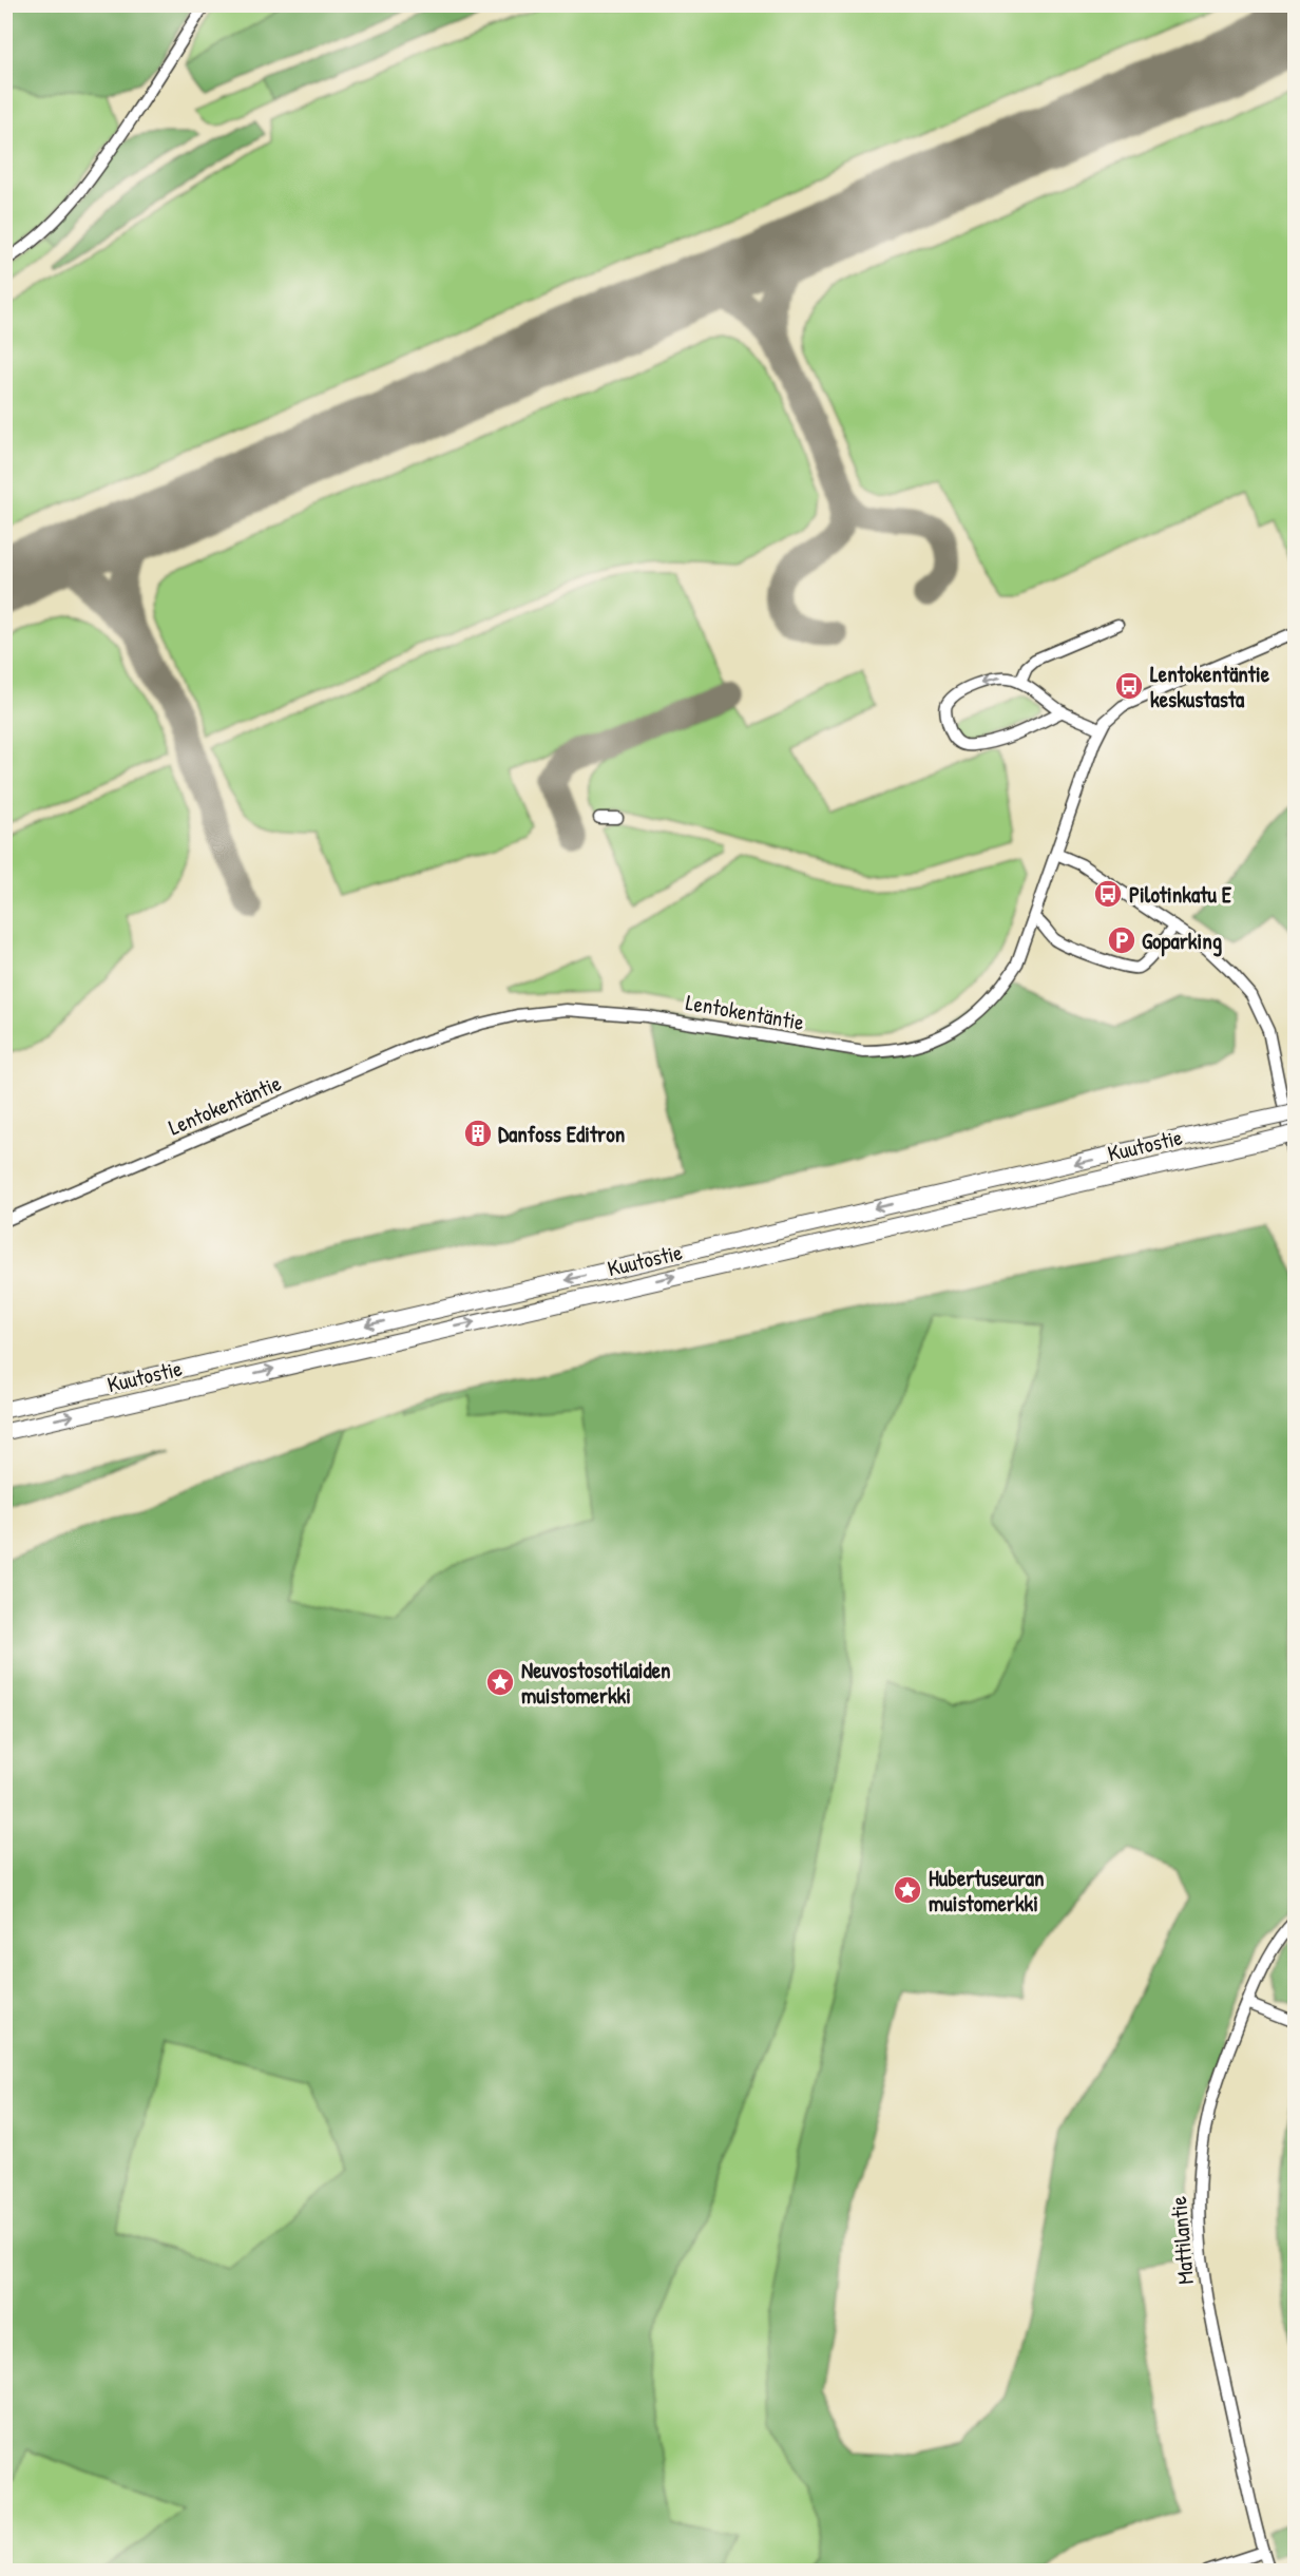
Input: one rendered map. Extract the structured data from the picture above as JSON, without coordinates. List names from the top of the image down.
{
  "streets": {
    "highway": ["Kuutostie"],
    "street": ["Lentokentäntie", "Mattilantie"]
  },
  "places": {
    "bus stop": ["Lentokentäntie keskustasta", "Pilotinkatu E"],
    "parking": ["Goparking"],
    "building": ["Danfoss Editron"],
    "place": ["Neuvostosotilaiden muistomerkki", "Hubertuseuran muistomerkki"]
  }
}
